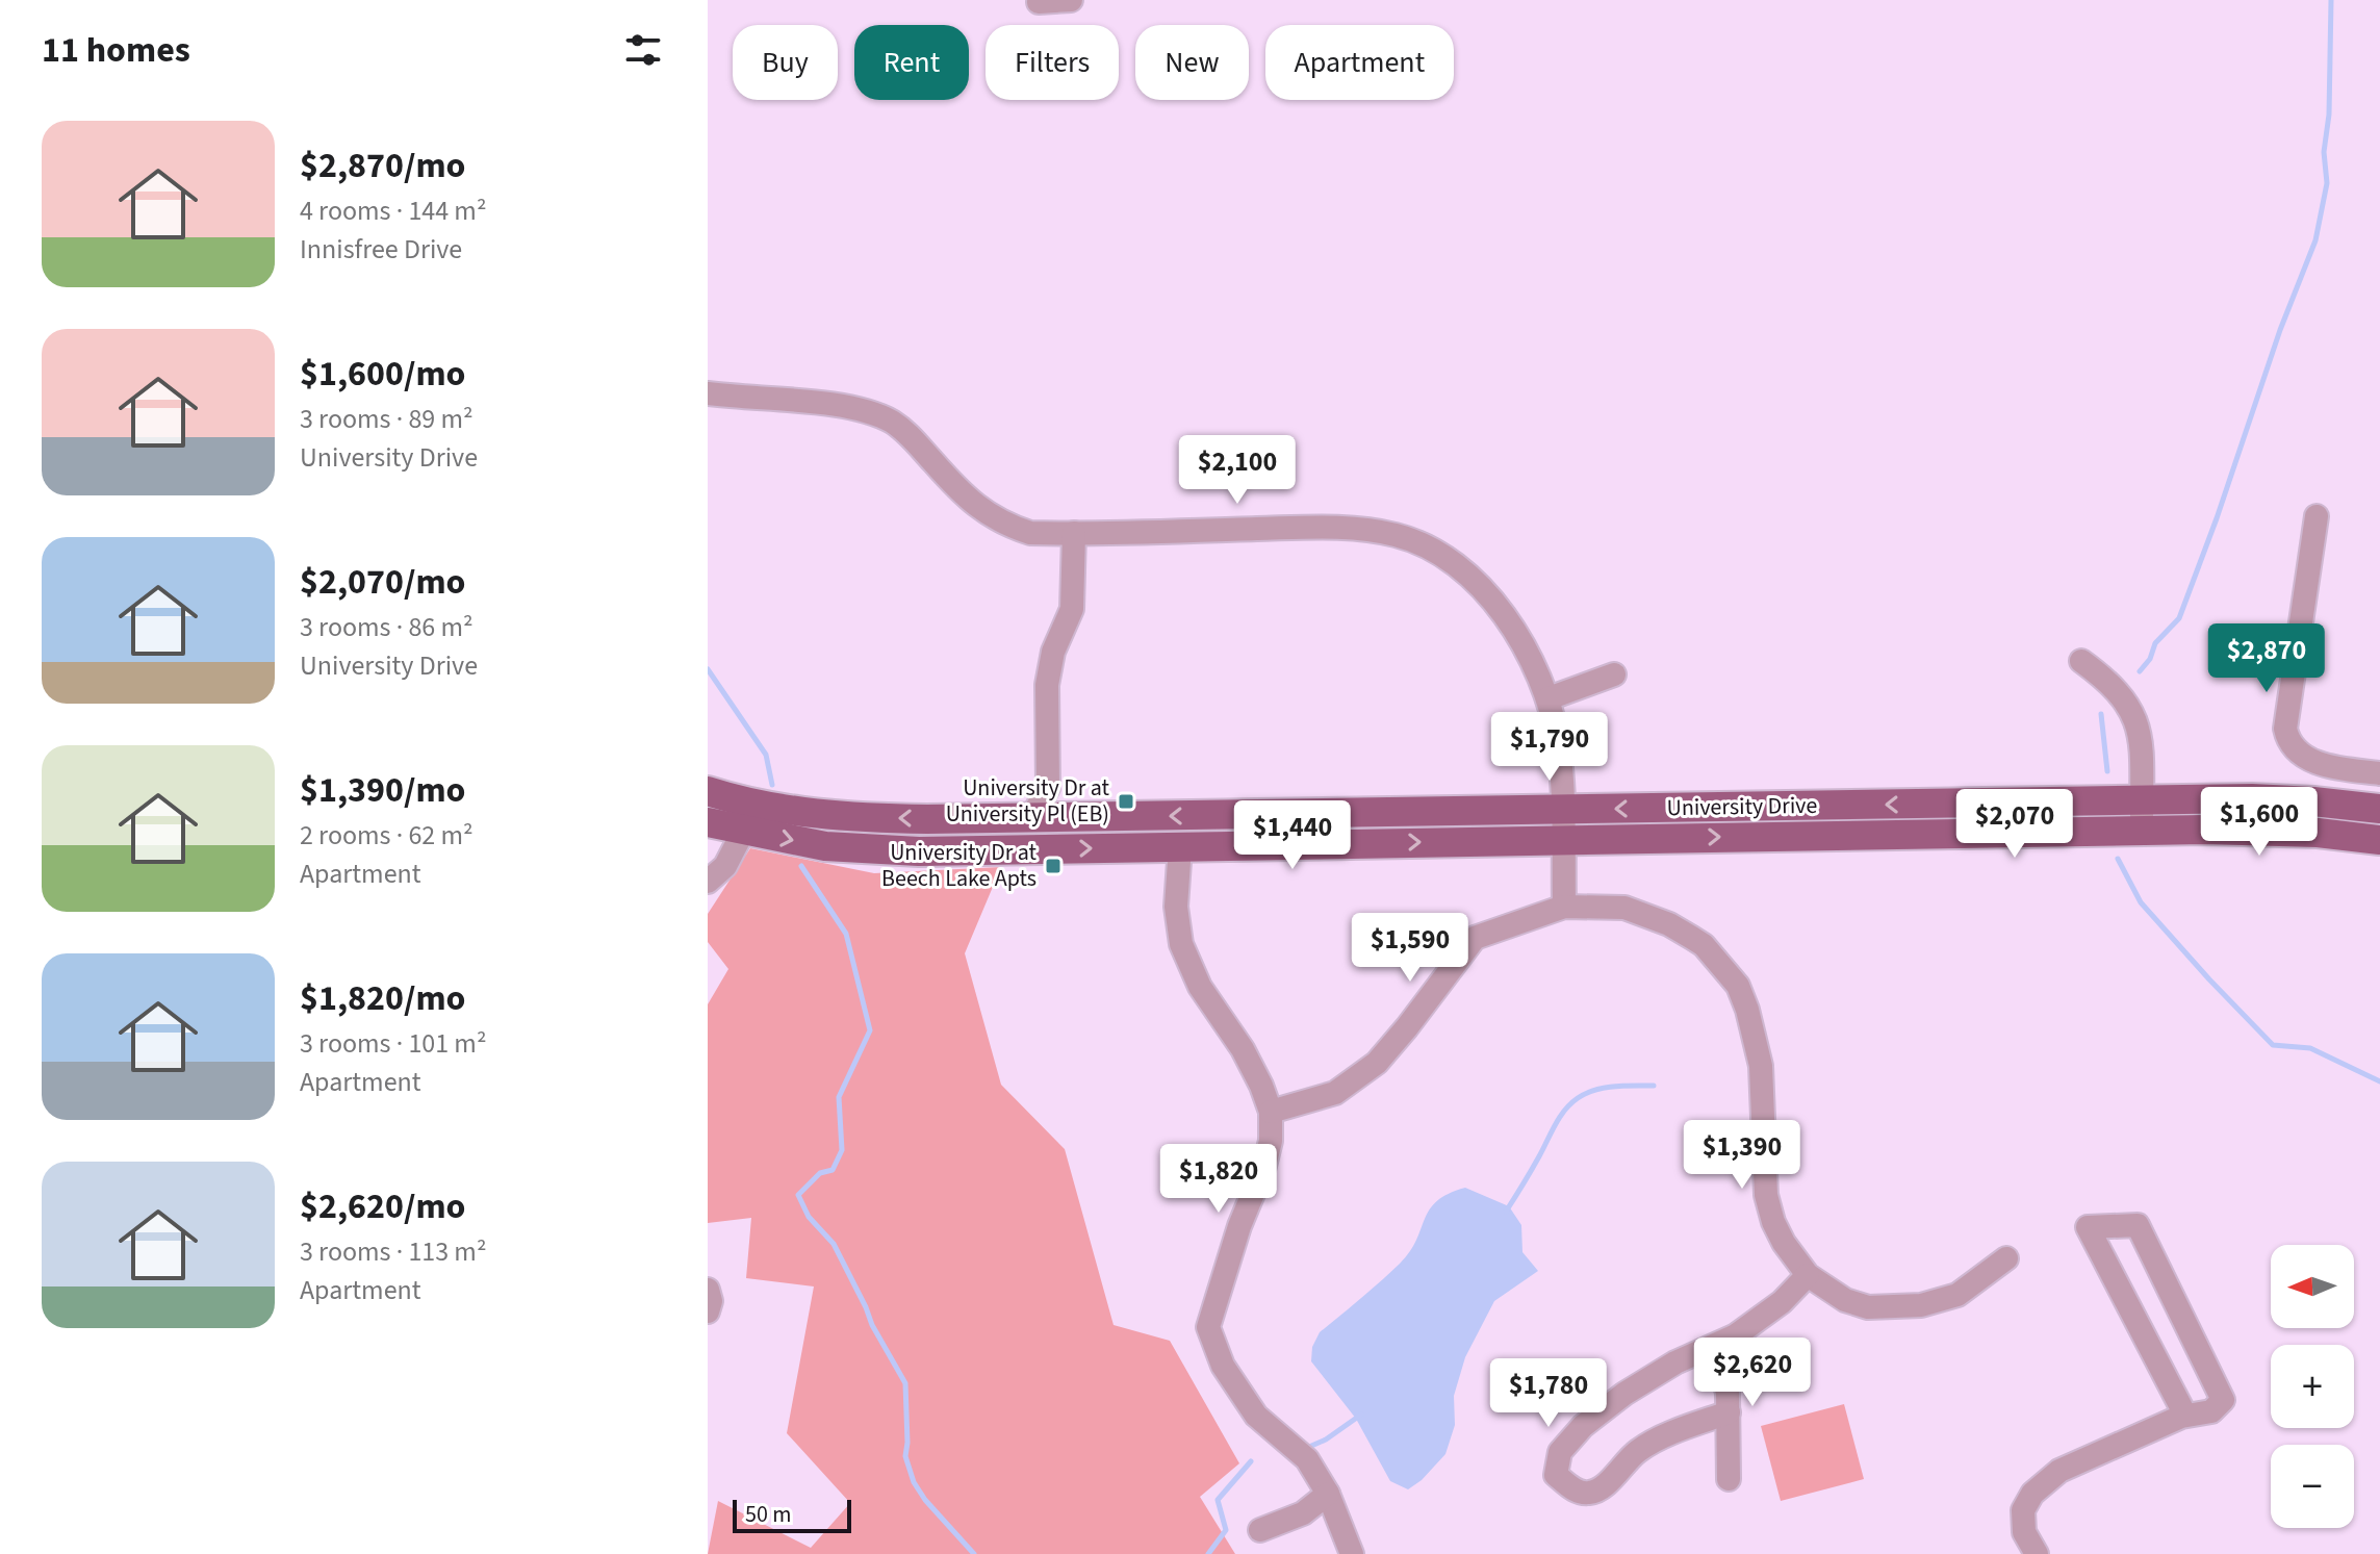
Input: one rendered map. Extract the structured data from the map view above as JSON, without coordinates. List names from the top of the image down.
{
  "streets": {
    "main road": ["University Drive"]
  },
  "places": {
    "transit": ["University Dr at University Pl (EB)", "University Dr at Beech Lake Apts"]
  },
  "scale_bar": "50 m",
  "north": "left",
  "page": {
    "heading": "11 homes",
    "chip": [
      "Buy",
      "Rent",
      "Filters",
      "New",
      "Apartment"
    ],
    "list": [
      {
        "name": "$2,870/mo",
        "note": "4 rooms · 144 m² · Innisfree Drive"
      },
      {
        "name": "$1,600/mo",
        "note": "3 rooms · 89 m² · University Drive"
      },
      {
        "name": "$2,070/mo",
        "note": "3 rooms · 86 m² · University Drive"
      },
      {
        "name": "$1,390/mo",
        "note": "2 rooms · 62 m² · Apartment"
      },
      {
        "name": "$1,820/mo",
        "note": "3 rooms · 101 m² · Apartment"
      },
      {
        "name": "$2,620/mo",
        "note": "3 rooms · 113 m² · Apartment"
      }
    ],
    "price": [
      "$2,100",
      "$2,870",
      "$1,790",
      "$1,600",
      "$2,070",
      "$1,440",
      "$1,590",
      "$1,390",
      "$1,820",
      "$2,620",
      "$1,780"
    ],
    "map_buttons": ["+", "−"],
    "scale": "50 m"
  }
}
